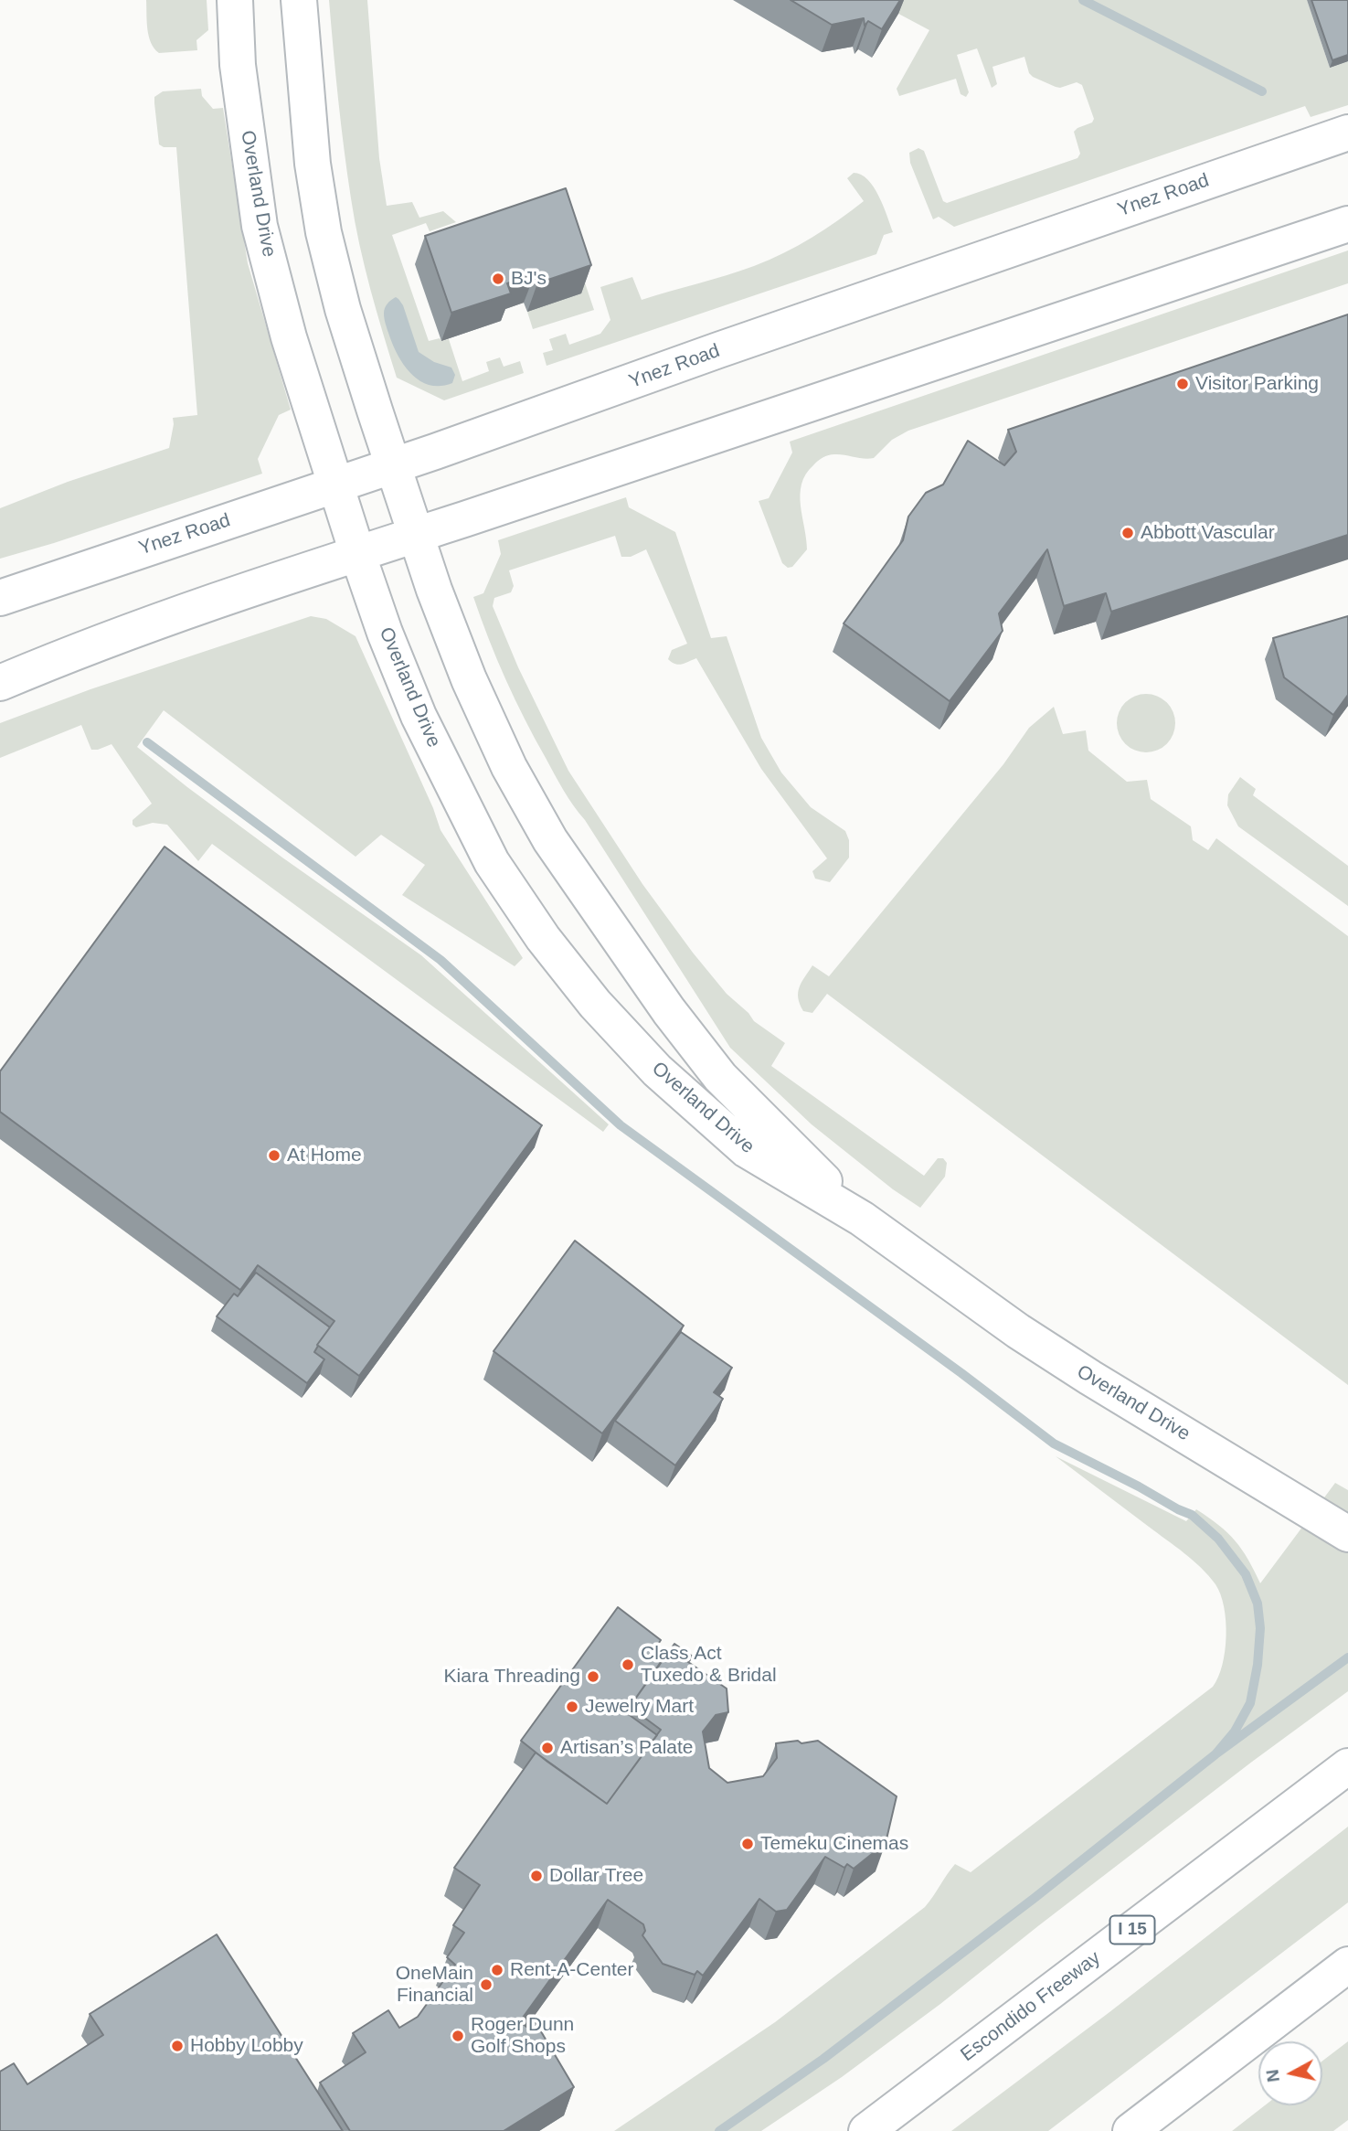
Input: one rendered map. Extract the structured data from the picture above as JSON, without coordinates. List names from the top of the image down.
{
  "streets": {
    "main road": [
      "Overland Drive",
      "Ynez Road",
      "I 15",
      "Escondido Freeway"
    ]
  },
  "crossings": [
    ["Overland Drive", "Ynez Road"]
  ],
  "places": [
    "BJ's",
    "Visitor Parking",
    "Abbott Vascular",
    "At Home",
    "Class Act Tuxedo & Bridal",
    "Kiara Threading",
    "Jewelry Mart",
    "Artisan’s Palate",
    "Temeku Cinemas",
    "Dollar Tree",
    "Rent-A-Center",
    "OneMain Financial",
    "Roger Dunn Golf Shops",
    "Hobby Lobby"
  ],
  "north": "left"
}
